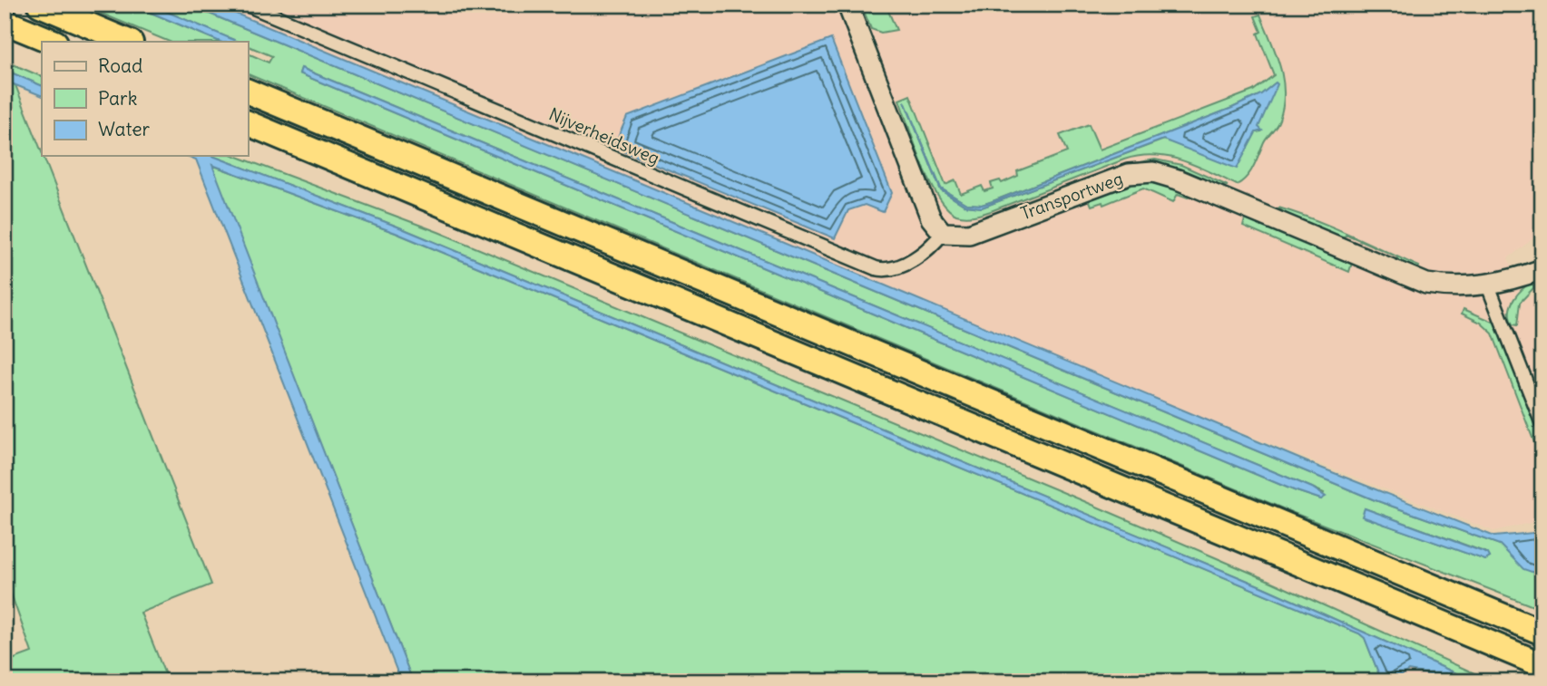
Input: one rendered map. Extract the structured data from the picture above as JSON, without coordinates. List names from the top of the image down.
{
  "streets": {
    "street": ["Nijverheidsweg", "Transportweg"]
  },
  "crossings": [
    ["Nijverheidsweg", "Transportweg"]
  ],
  "legend": ["Road", "Park", "Water"]
}
